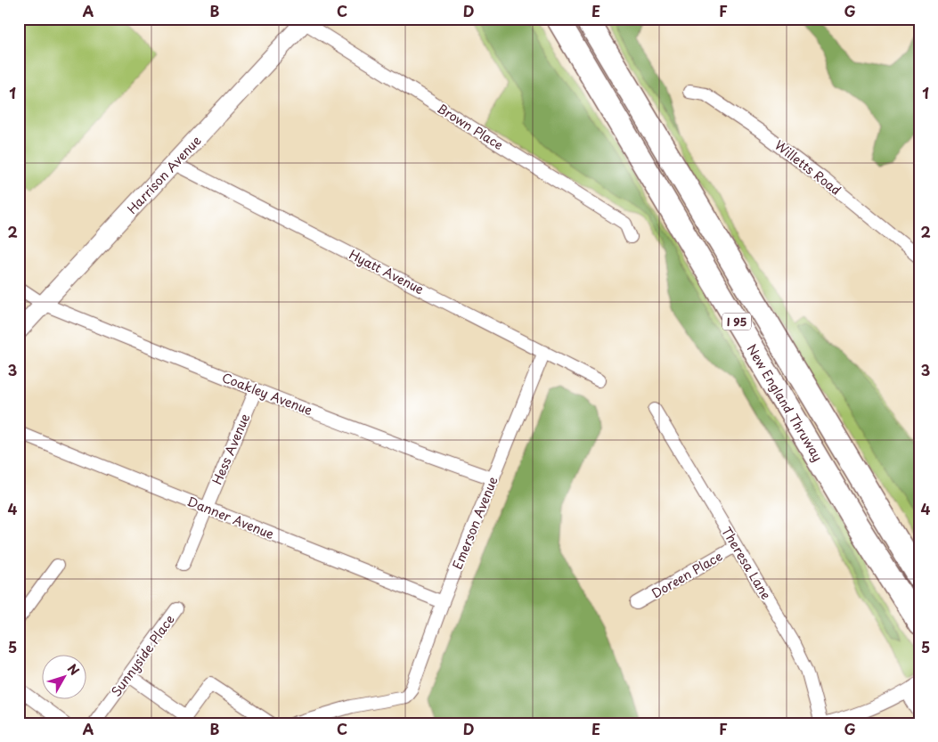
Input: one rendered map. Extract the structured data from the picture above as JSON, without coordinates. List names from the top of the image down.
{
  "streets": {
    "highway": ["I 95", "New England Thruway"],
    "main road": ["Harrison Avenue"],
    "street": [
      "Brown Place",
      "Willetts Road",
      "Hyatt Avenue",
      "Coakley Avenue",
      "Hess Avenue",
      "Danner Avenue",
      "Emerson Avenue",
      "Theresa Lane",
      "Doreen Place",
      "Sunnyside Place"
    ]
  },
  "crossings": [
    ["Brown Place", "Harrison Avenue"],
    ["Harrison Avenue", "Hyatt Avenue"],
    ["Harrison Avenue", "Coakley Avenue"],
    ["Hyatt Avenue", "Emerson Avenue"],
    ["Coakley Avenue", "Hess Avenue"],
    ["Coakley Avenue", "Emerson Avenue"],
    ["Hess Avenue", "Danner Avenue"],
    ["Danner Avenue", "Emerson Avenue"],
    ["Theresa Lane", "Doreen Place"]
  ],
  "north": "top right",
  "grid": {
    "columns": [
      "A",
      "B",
      "C",
      "D",
      "E",
      "F",
      "G"
    ],
    "rows": [
      "1",
      "2",
      "3",
      "4",
      "5"
    ]
  }
}
